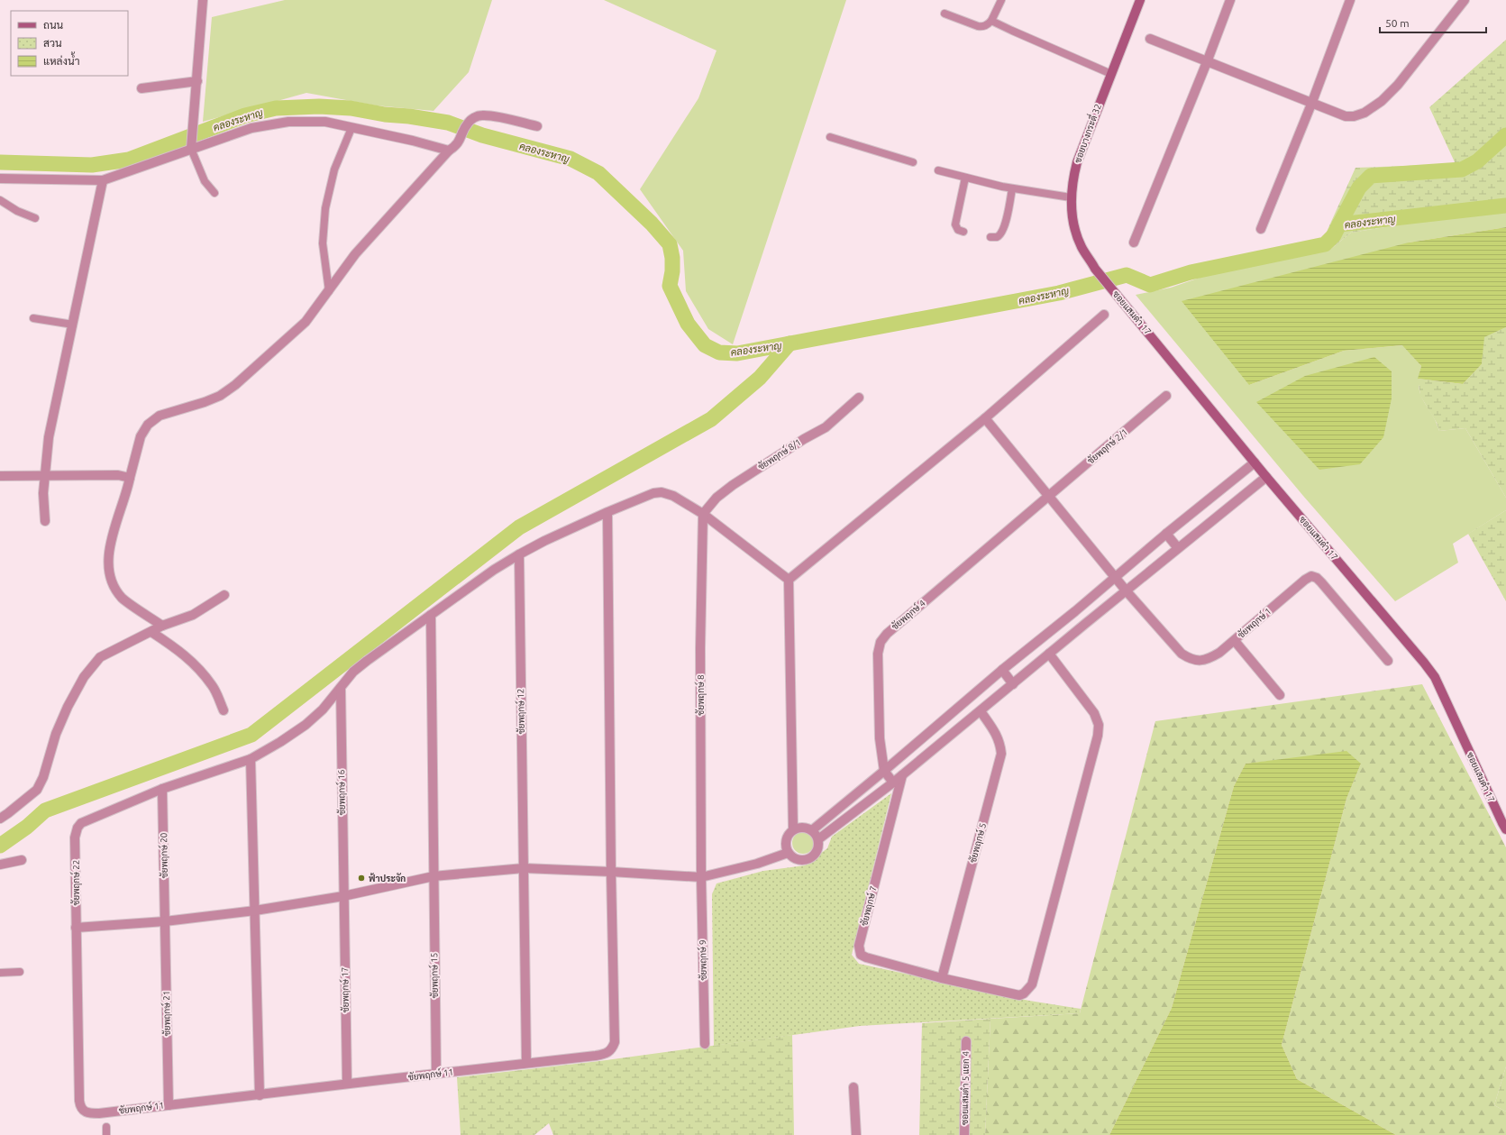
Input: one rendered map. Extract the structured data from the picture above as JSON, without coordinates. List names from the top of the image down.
{
  "streets": {
    "street": [
      "ซอยบางกระดี่ 32",
      "ซอยแสมดำ 17",
      "ชัยพฤกษ์ 2/1",
      "ชัยพฤกษ์ 8/1",
      "ชัยพฤกษ์ 4",
      "ชัยพฤกษ์ 1",
      "ชัยพฤกษ์ 8",
      "ชัยพฤกษ์ 12",
      "ชัยพฤกษ์ 16",
      "ชัยพฤกษ์ 5",
      "ชัยพฤกษ์ 20",
      "ชัยพฤกษ์ 22",
      "ชัยพฤกษ์ 7",
      "ชัยพฤกษ์ 9",
      "ชัยพฤกษ์ 15",
      "ชัยพฤกษ์ 17",
      "ชัยพฤกษ์ 21",
      "ชัยพฤกษ์ 11",
      "ซอยแสมดำ 5 แยก 4"
    ]
  },
  "crossings": [
    ["ซอยบางกระดี่ 32", "ซอยแสมดำ 17"],
    ["ชัยพฤกษ์ 2/1", "ชัยพฤกษ์ 4"],
    ["ชัยพฤกษ์ 2/1", "ชัยพฤกษ์ 1"],
    ["ชัยพฤกษ์ 8/1", "ชัยพฤกษ์ 8"],
    ["ชัยพฤกษ์ 4", "ชัยพฤกษ์ 1"],
    ["ชัยพฤกษ์ 8", "ชัยพฤกษ์ 9"],
    ["ชัยพฤกษ์ 12", "ชัยพฤกษ์ 11"],
    ["ชัยพฤกษ์ 16", "ชัยพฤกษ์ 17"],
    ["ชัยพฤกษ์ 5", "ชัยพฤกษ์ 7"],
    ["ชัยพฤกษ์ 20", "ชัยพฤกษ์ 22"],
    ["ชัยพฤกษ์ 20", "ชัยพฤกษ์ 21"],
    ["ชัยพฤกษ์ 22", "ชัยพฤกษ์ 11"],
    ["ชัยพฤกษ์ 15", "ชัยพฤกษ์ 11"],
    ["ชัยพฤกษ์ 17", "ชัยพฤกษ์ 11"],
    ["ชัยพฤกษ์ 21", "ชัยพฤกษ์ 11"]
  ],
  "water": ["คลองระหาญ"],
  "places": ["ฟ้าประจัก"],
  "legend": ["ถนน", "สวน", "แหล่งน้ำ"],
  "scale_bar": "50 m"
}
